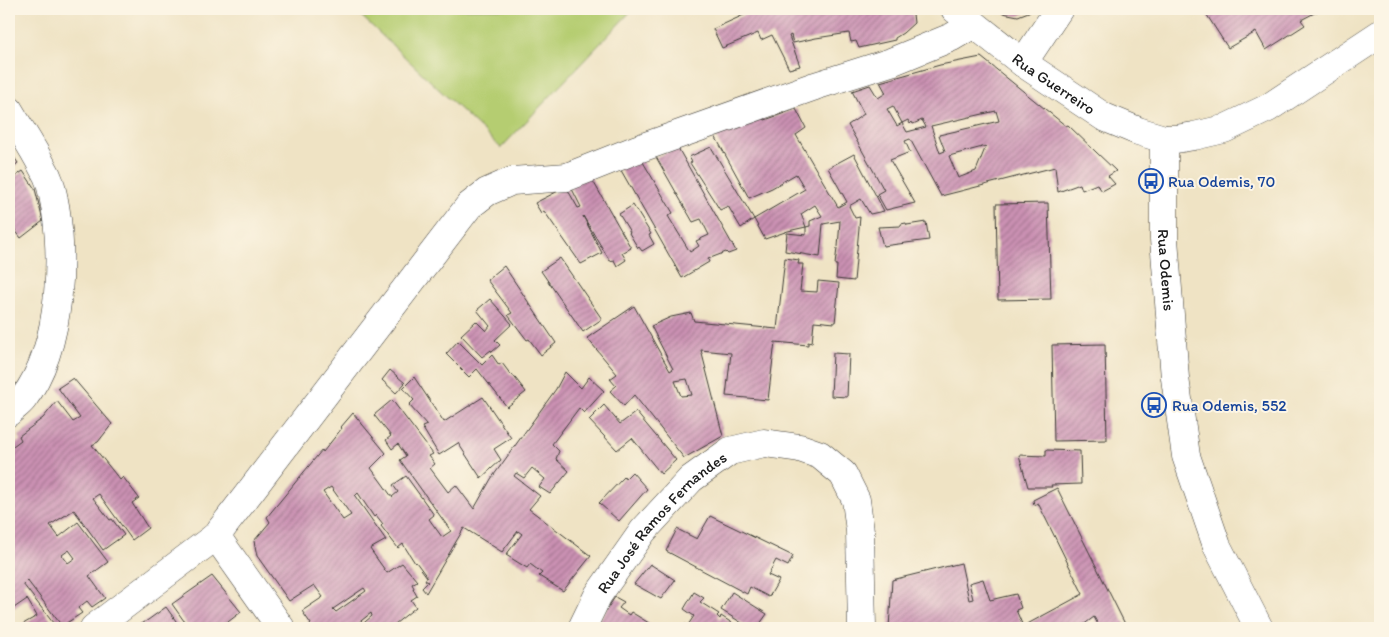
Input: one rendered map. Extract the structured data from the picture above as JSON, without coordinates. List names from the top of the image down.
{
  "streets": {
    "street": ["Rua Guerreiro", "Rua Odemis", "Rua José Ramos Fernandes"]
  },
  "crossings": [
    ["Rua Guerreiro", "Rua Odemis"]
  ],
  "places": {
    "bus stop": ["Rua Odemis, 70", "Rua Odemis, 552"]
  }
}
